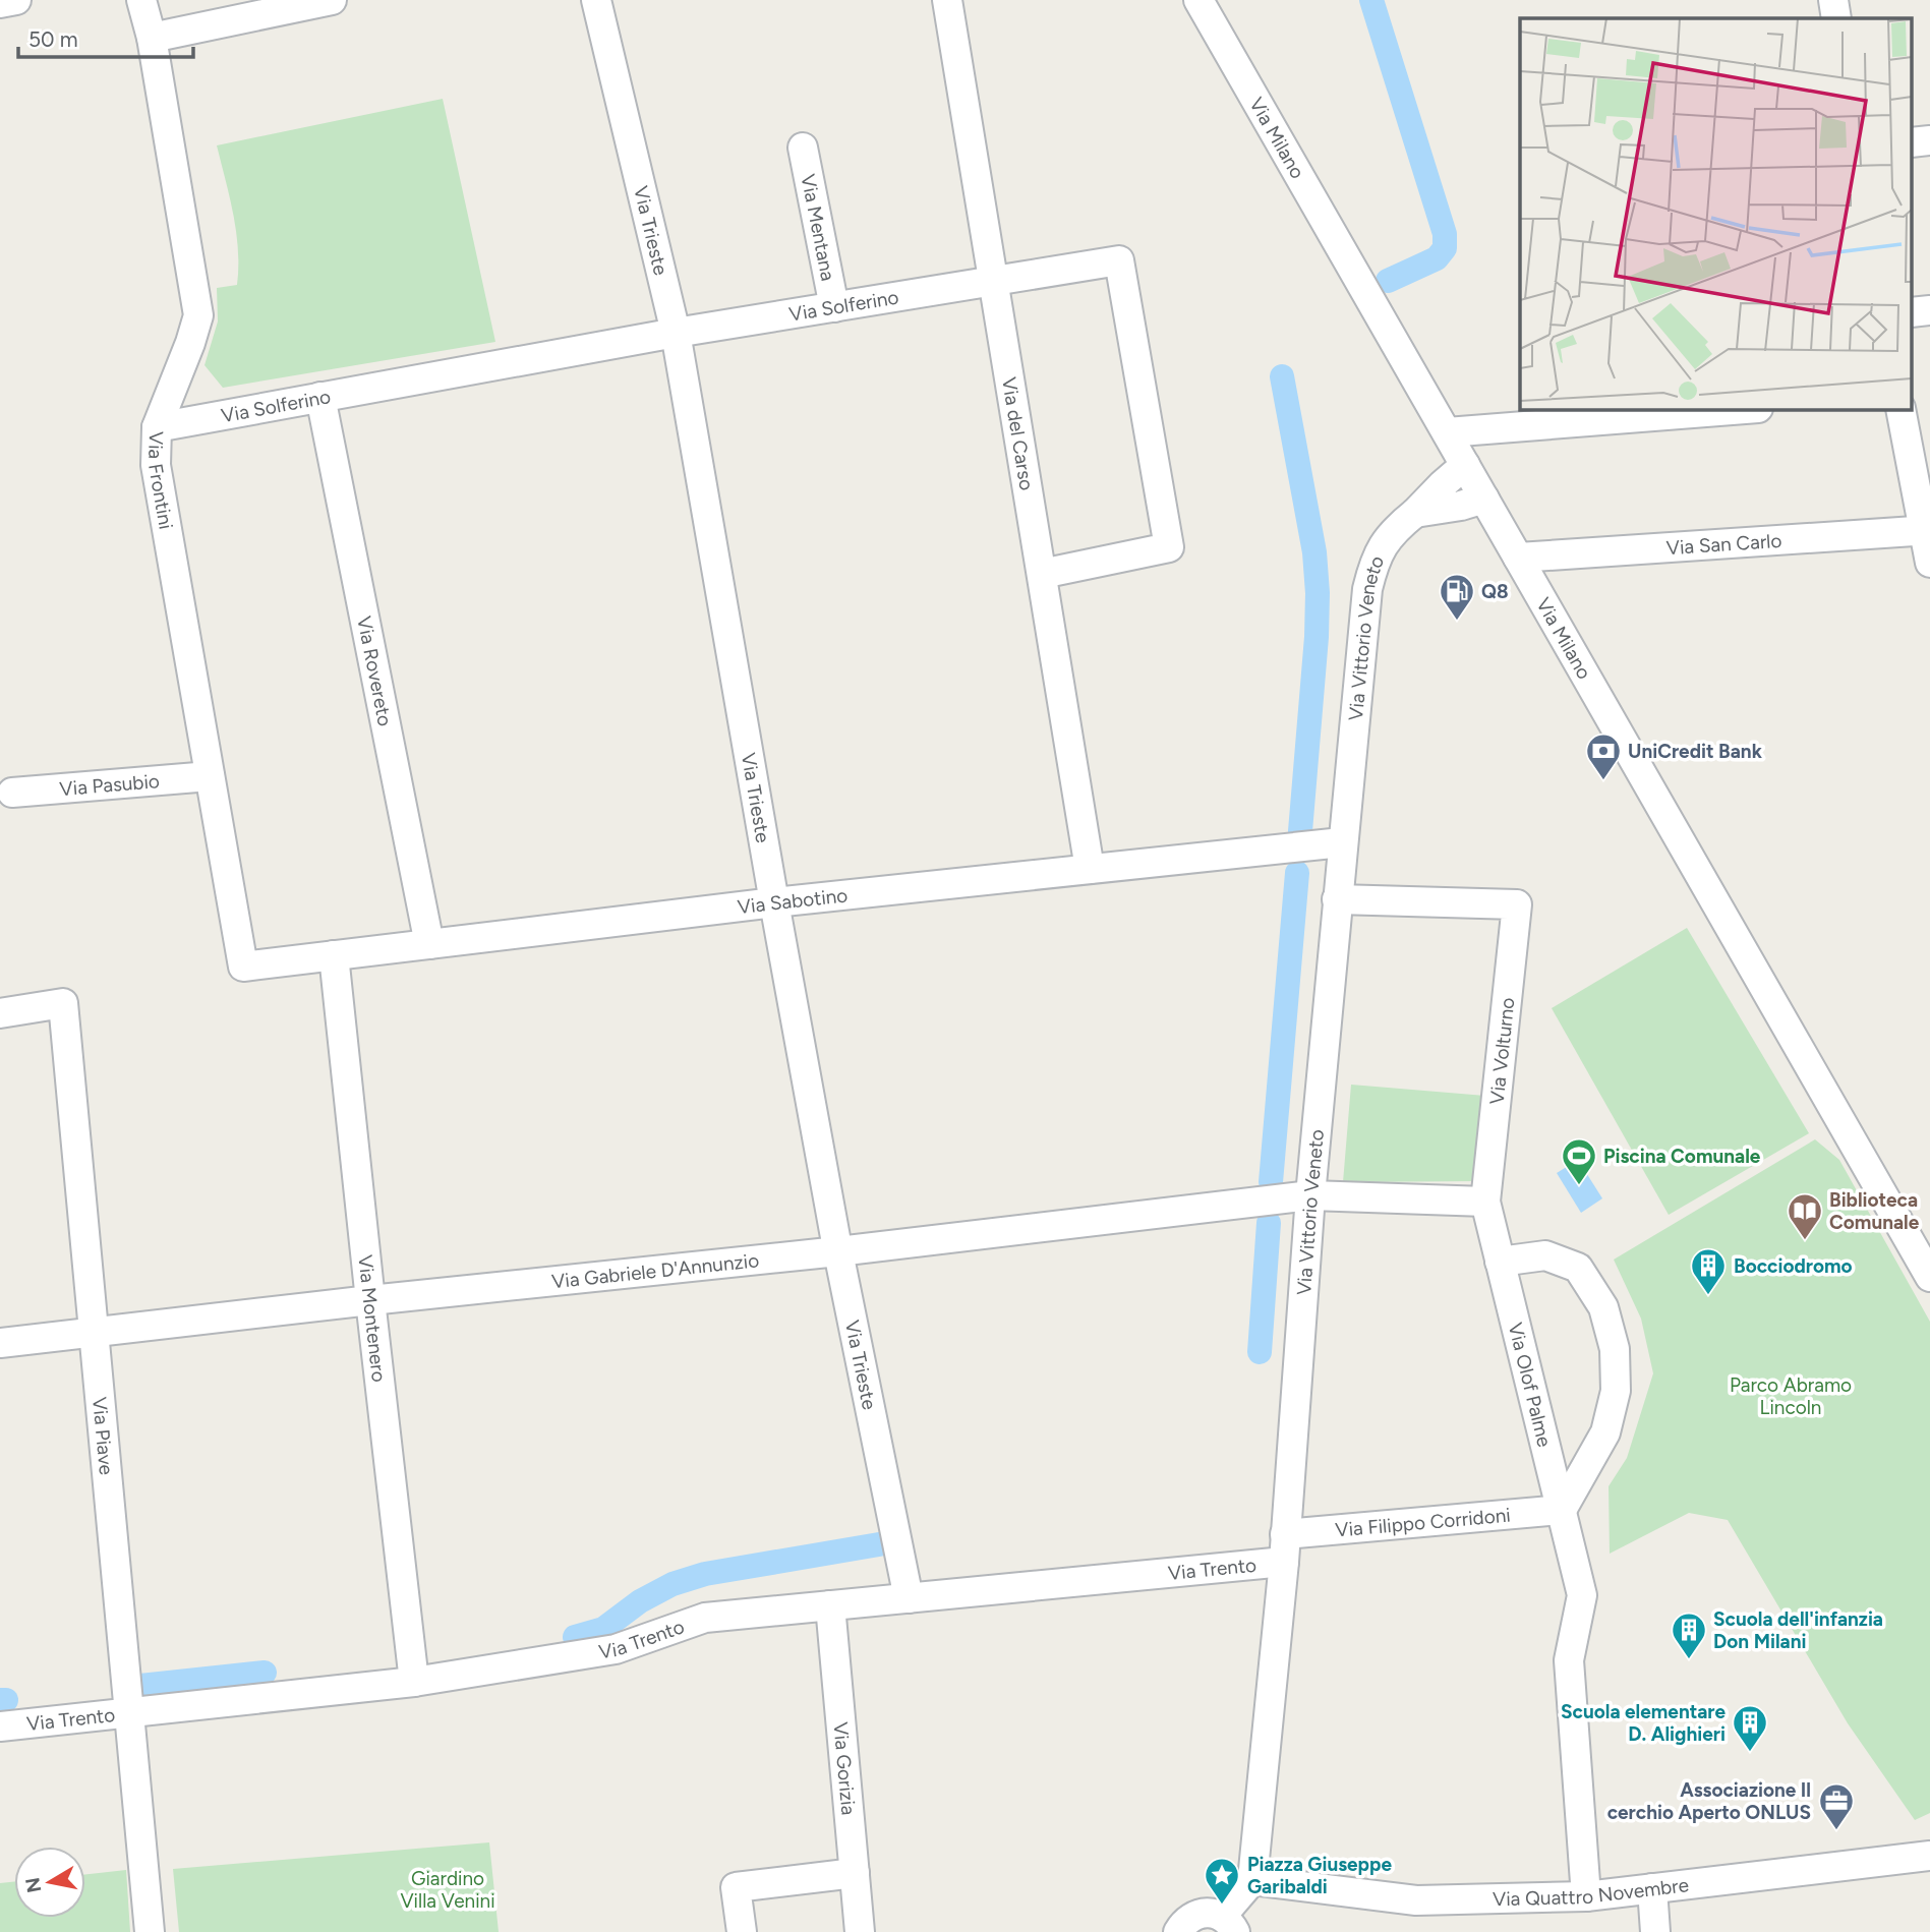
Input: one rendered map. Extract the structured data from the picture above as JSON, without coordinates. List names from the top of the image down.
{
  "streets": {
    "street": [
      "Via Milano",
      "Via Mentana",
      "Via Trieste",
      "Via Solferino",
      "Via del Carso",
      "Via Frontini",
      "Via San Carlo",
      "Via Vittorio Veneto",
      "Via Rovereto",
      "Via Pasubio",
      "Via Sabotino",
      "Via Volturno",
      "Via Gabriele D'Annunzio",
      "Via Montenero",
      "Via Olof Palme",
      "Via Piave",
      "Via Filippo Corridoni",
      "Via Trento",
      "Via Gorizia",
      "Via Quattro Novembre"
    ]
  },
  "crossings": [
    ["Via Milano", "Via San Carlo"],
    ["Via Milano", "Via Vittorio Veneto"],
    ["Via Mentana", "Via Solferino"],
    ["Via Trieste", "Via Solferino"],
    ["Via Trieste", "Via Sabotino"],
    ["Via Trieste", "Via Gabriele D'Annunzio"],
    ["Via Trieste", "Via Trento"],
    ["Via Solferino", "Via del Carso"],
    ["Via Solferino", "Via Frontini"],
    ["Via Solferino", "Via Rovereto"],
    ["Via del Carso", "Via Sabotino"],
    ["Via Frontini", "Via Pasubio"],
    ["Via Frontini", "Via Sabotino"],
    ["Via Vittorio Veneto", "Via Sabotino"],
    ["Via Vittorio Veneto", "Via Volturno"],
    ["Via Vittorio Veneto", "Via Gabriele D'Annunzio"],
    ["Via Vittorio Veneto", "Via Filippo Corridoni"],
    ["Via Vittorio Veneto", "Via Trento"],
    ["Via Vittorio Veneto", "Via Quattro Novembre"],
    ["Via Rovereto", "Via Sabotino"],
    ["Via Sabotino", "Via Montenero"],
    ["Via Volturno", "Via Olof Palme"],
    ["Via Gabriele D'Annunzio", "Via Montenero"],
    ["Via Gabriele D'Annunzio", "Via Piave"],
    ["Via Montenero", "Via Trento"],
    ["Via Olof Palme", "Via Filippo Corridoni"],
    ["Via Olof Palme", "Via Quattro Novembre"],
    ["Via Piave", "Via Trento"],
    ["Via Filippo Corridoni", "Via Trento"],
    ["Via Trento", "Via Gorizia"]
  ],
  "parks": ["Parco Abramo Lincoln", "Giardino Villa Venini"],
  "places": {
    "fuel station": ["Q8"],
    "bank": ["UniCredit Bank"],
    "sports": ["Piscina Comunale"],
    "library": ["Biblioteca Comunale"],
    "building": ["Bocciodromo", "Scuola dell'infanzia Don Milani", "Scuola elementare D. Alighieri"],
    "office": ["Associazione Il cerchio Aperto ONLUS"],
    "place": ["Piazza Giuseppe Garibaldi"]
  },
  "scale_bar": "50 m",
  "north": "left"
}
